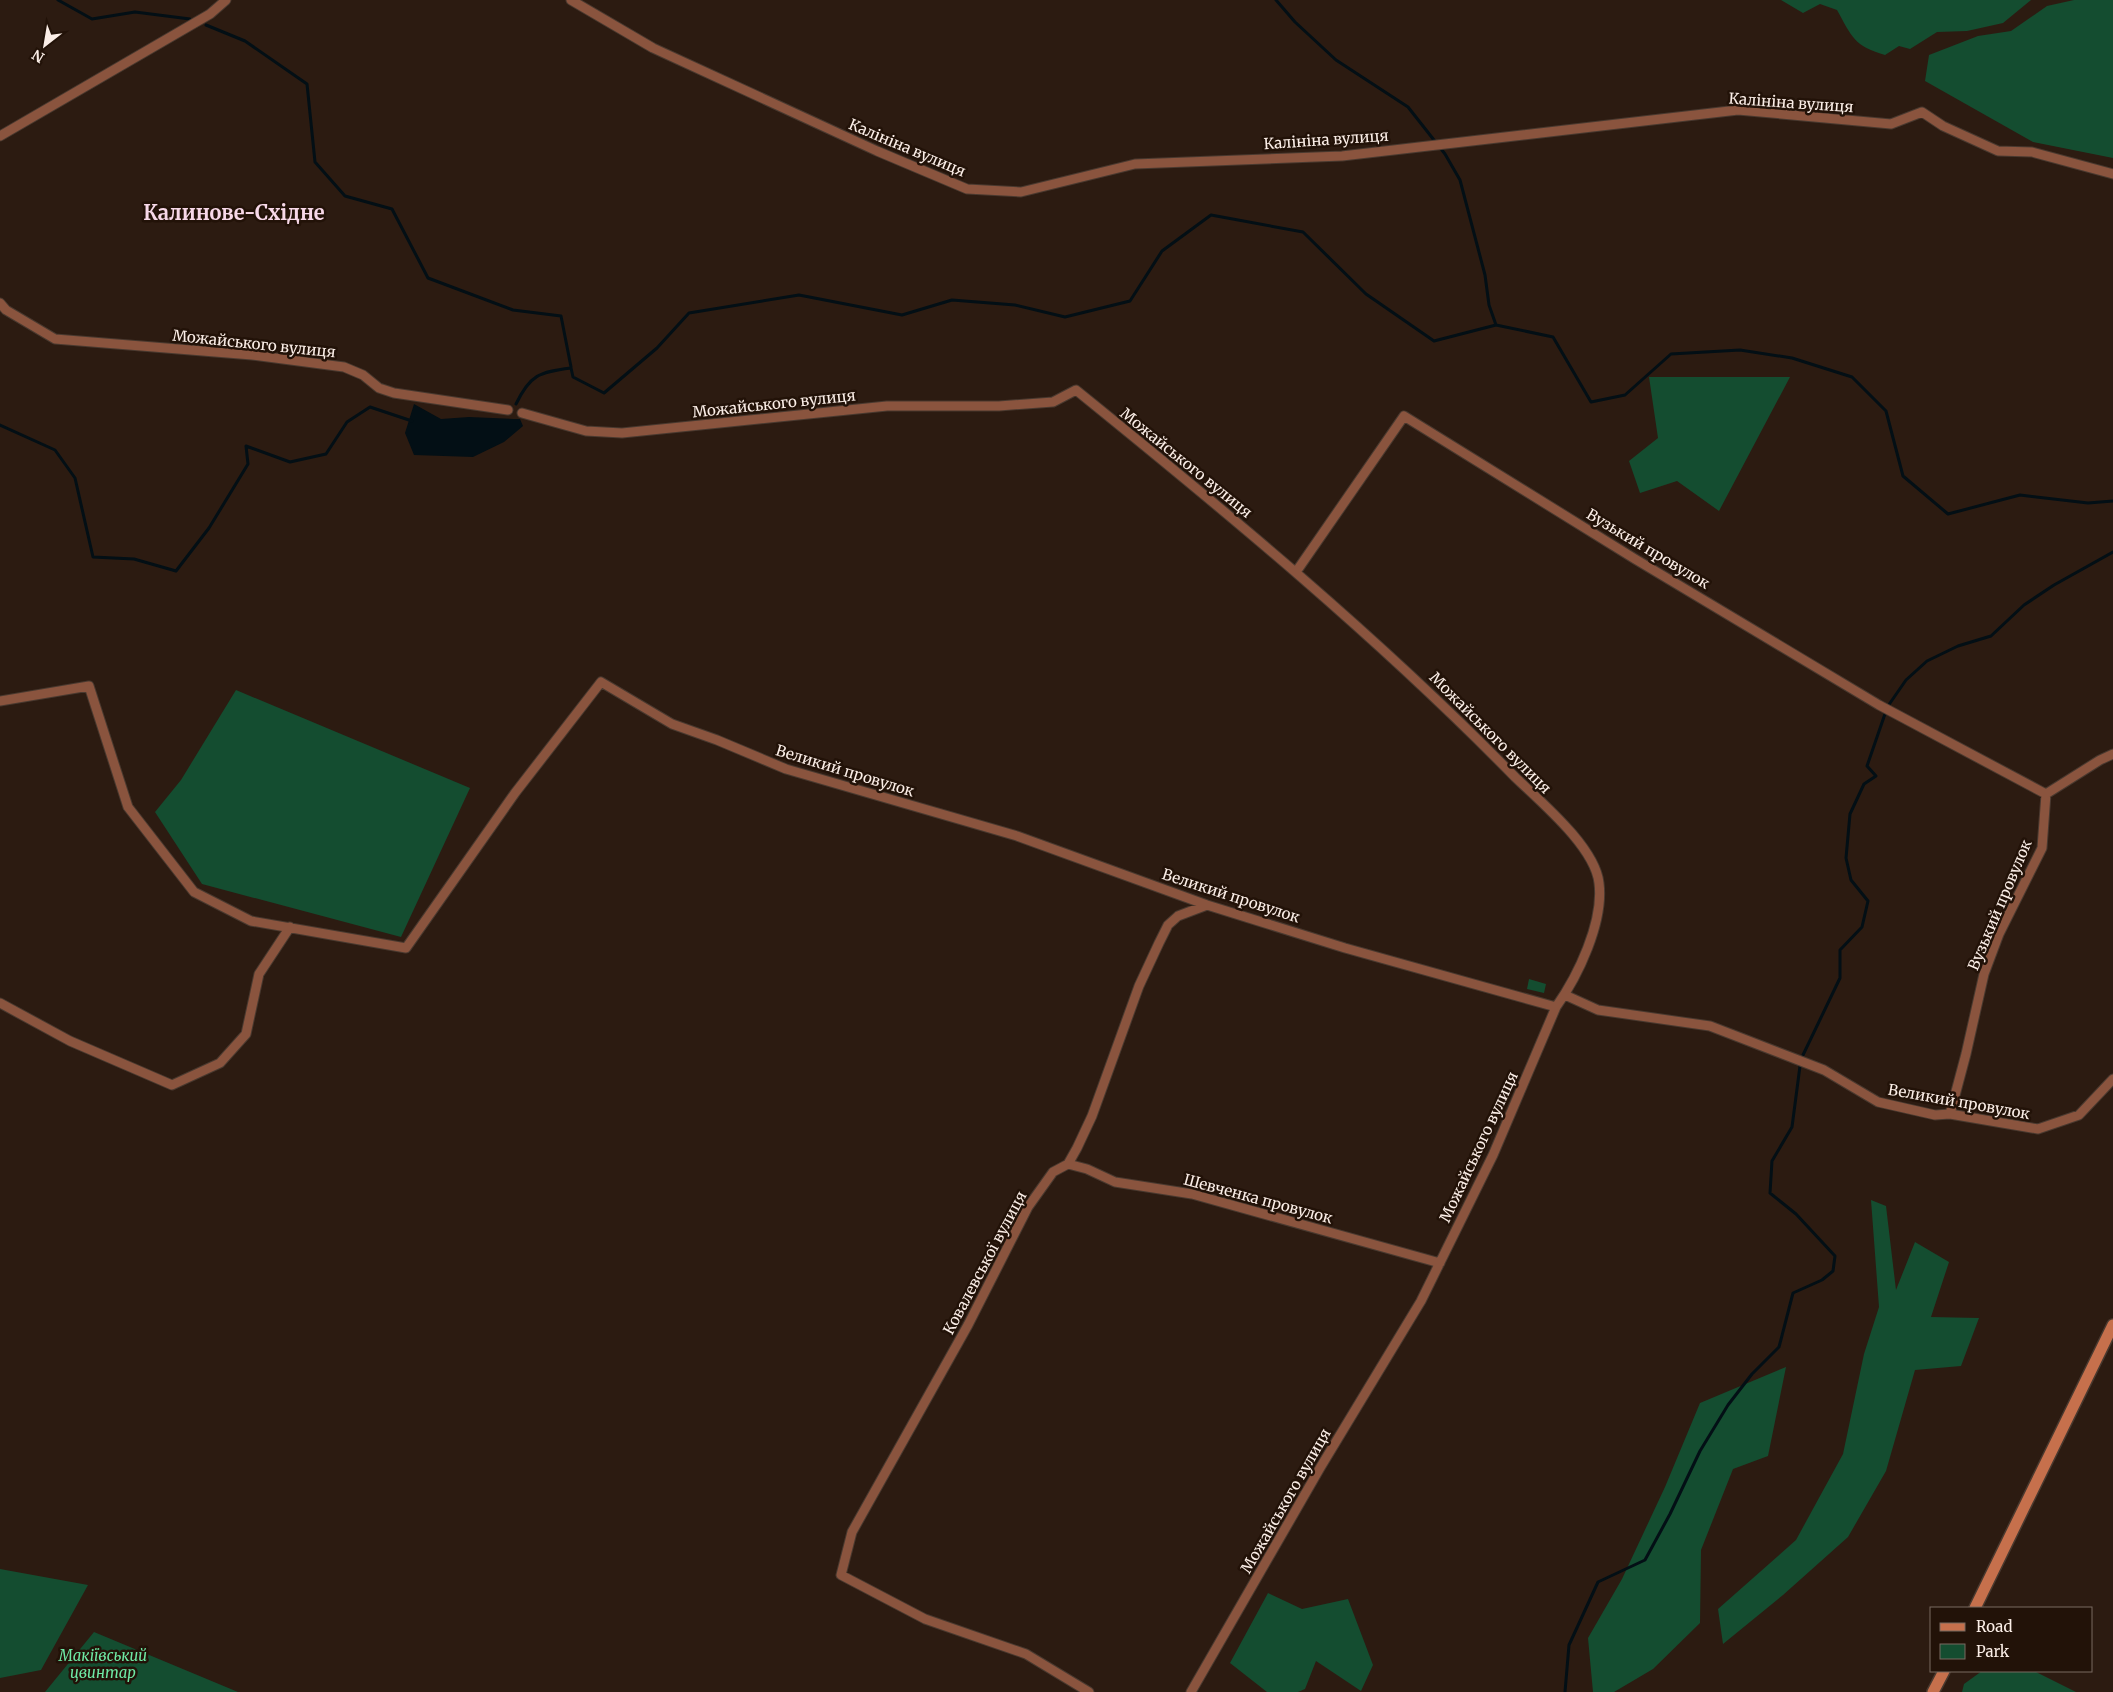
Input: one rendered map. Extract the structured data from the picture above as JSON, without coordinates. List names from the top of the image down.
{
  "streets": {
    "street": [
      "Калініна вулиця",
      "Можайського вулиця",
      "Вузький провулок",
      "Великий провулок",
      "Шевченка провулок",
      "Ковалевської вулиця"
    ]
  },
  "crossings": [
    ["Можайського вулиця", "Вузький провулок"],
    ["Можайського вулиця", "Великий провулок"],
    ["Можайського вулиця", "Шевченка провулок"],
    ["Вузький провулок", "Великий провулок"],
    ["Великий провулок", "Ковалевської вулиця"],
    ["Шевченка провулок", "Ковалевської вулиця"]
  ],
  "districts": ["Калинове-Східне"],
  "parks": ["Макіївський цвинтар"],
  "legend": ["Road", "Park"],
  "north": "bottom left"
}
